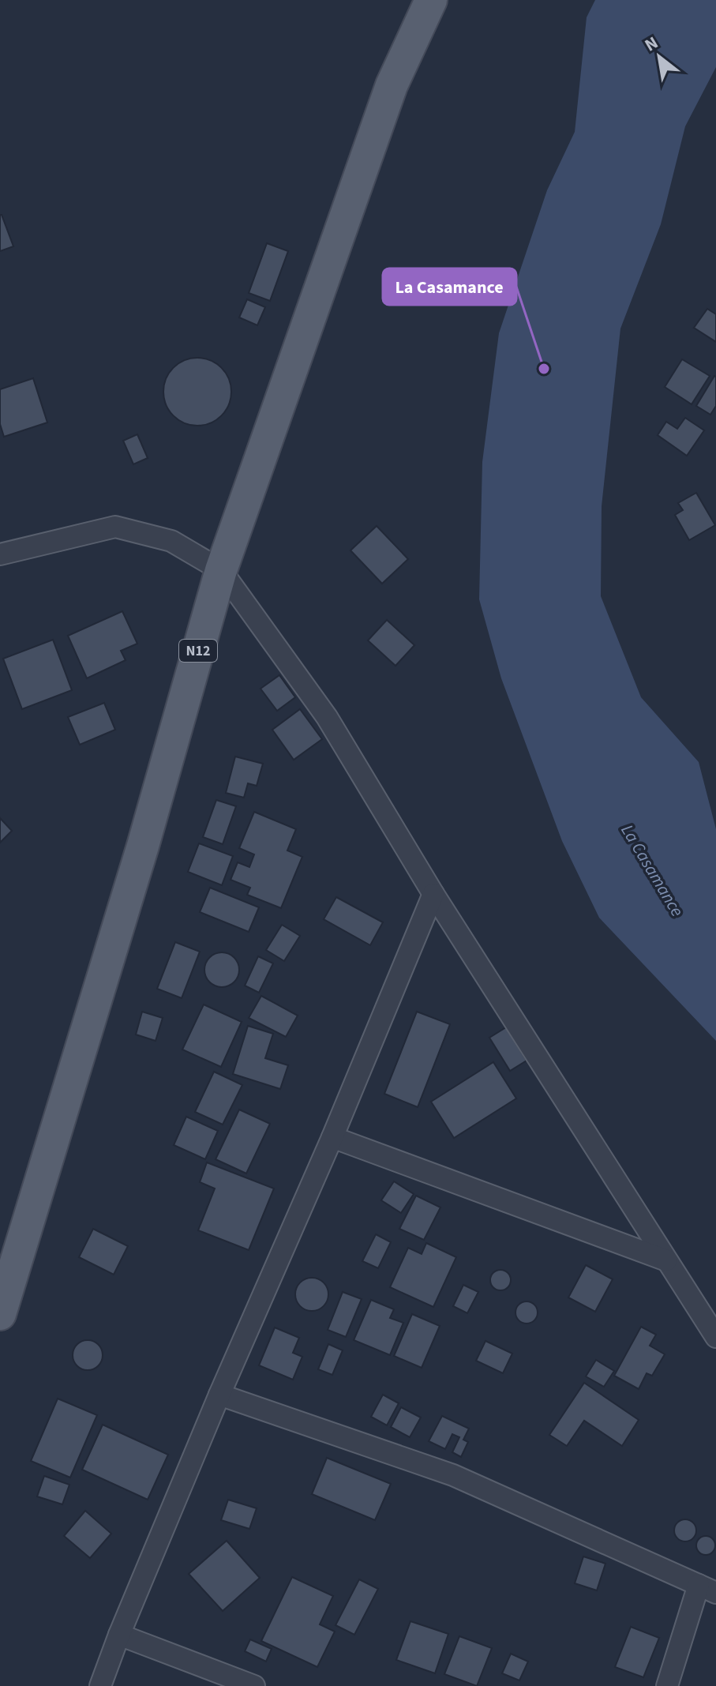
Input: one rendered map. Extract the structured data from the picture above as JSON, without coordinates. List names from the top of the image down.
{
  "streets": {
    "main road": ["N12"]
  },
  "water": ["La Casamance"],
  "places": ["La Casamance"],
  "north": "top left"
}
